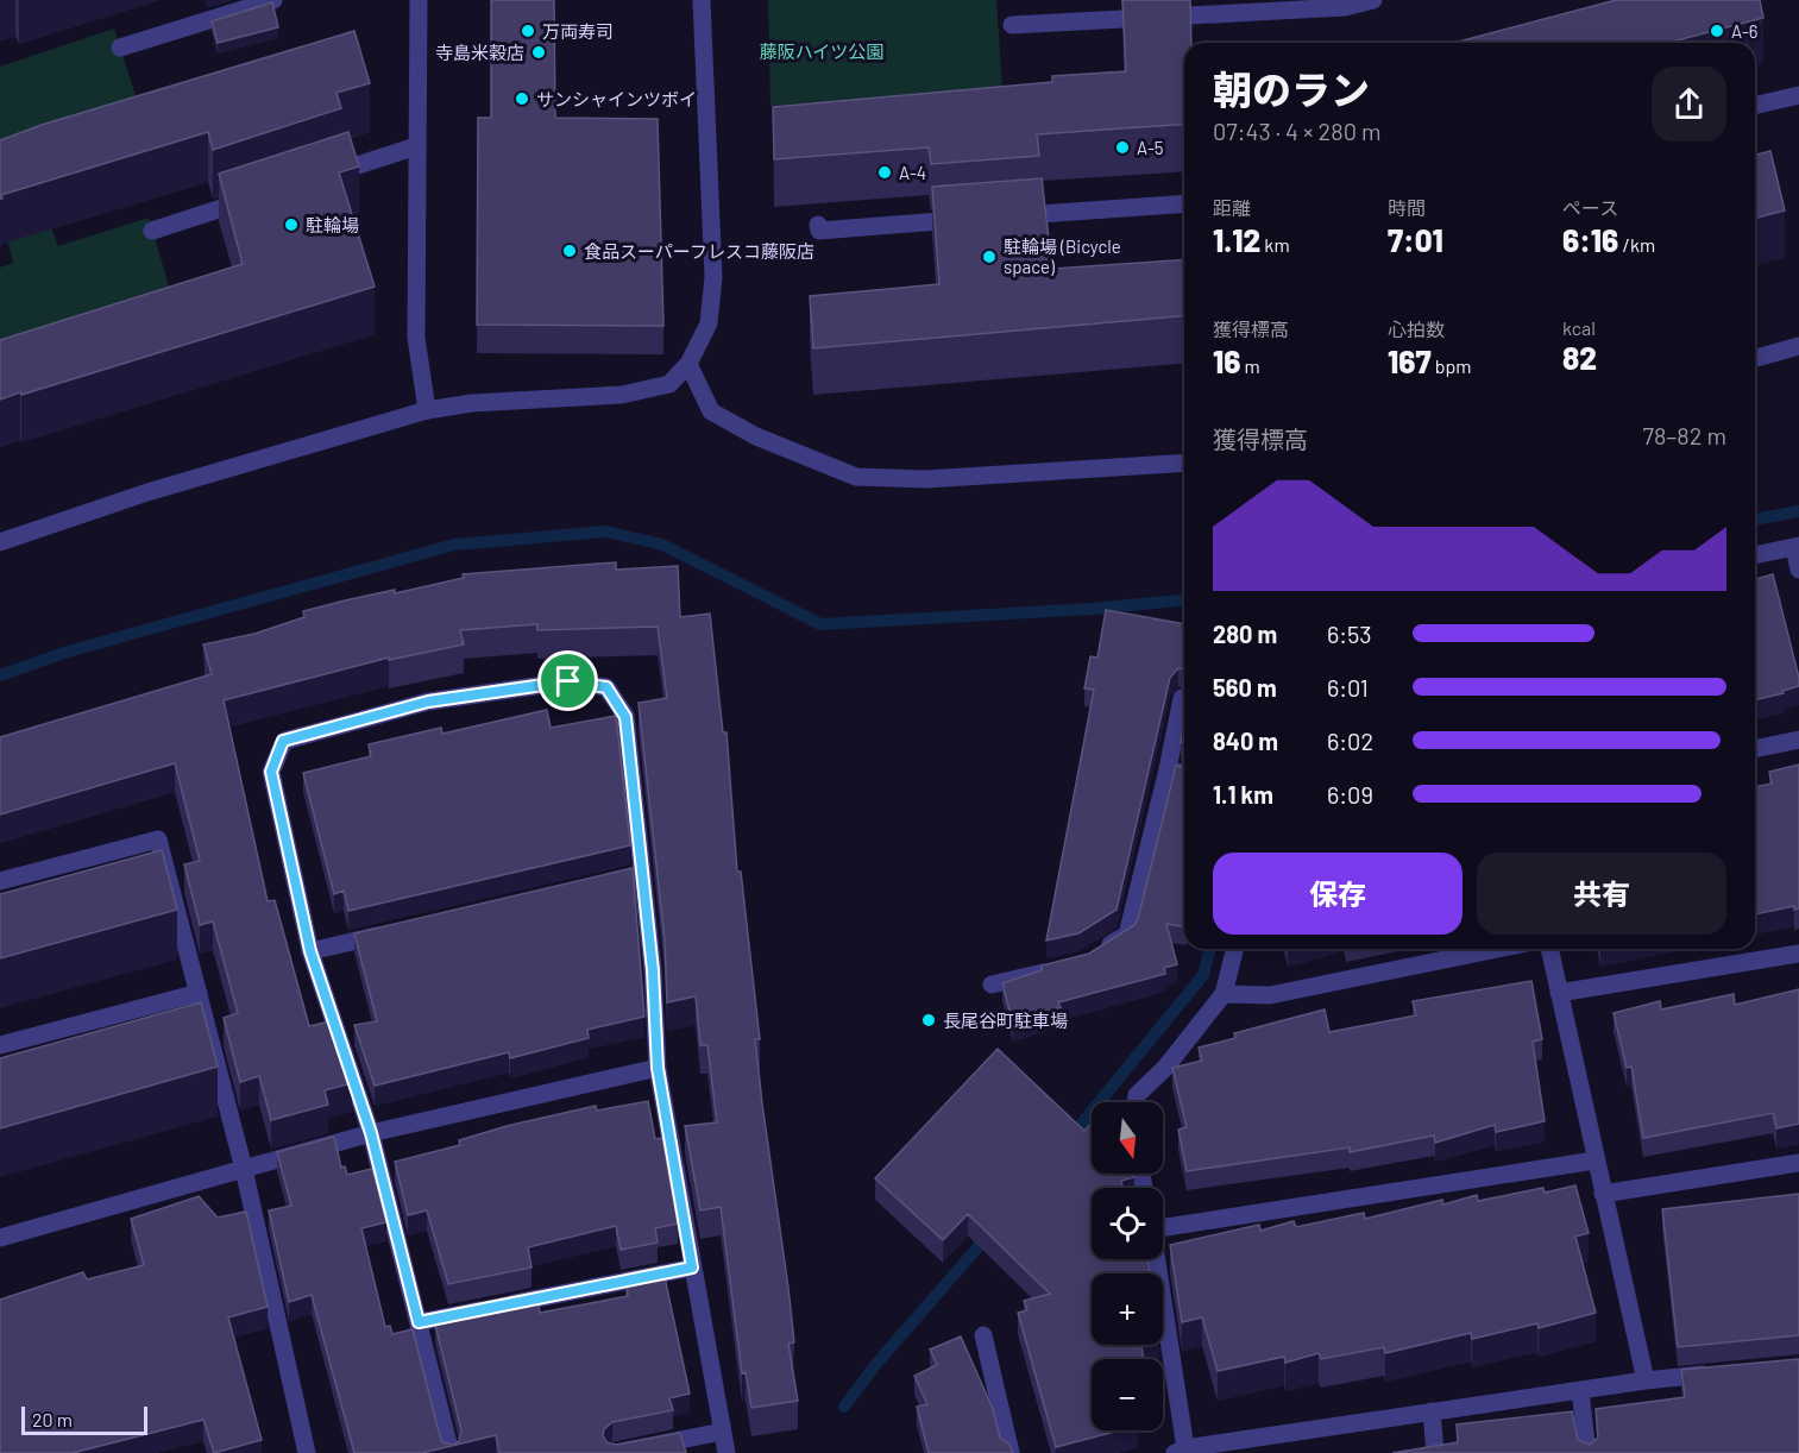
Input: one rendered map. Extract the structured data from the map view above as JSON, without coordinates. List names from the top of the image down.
{
  "parks": ["藤阪ハイツ公園"],
  "places": [
    "万両寿司",
    "A-6",
    "寺島米穀店",
    "サンシャインツボイ",
    "A-5",
    "A-4",
    "駐輪場",
    "食品スーパーフレスコ藤阪店",
    "駐輪場 (Bicycle space)",
    "長尾谷町駐車場"
  ],
  "scale_bar": "20 m",
  "north": "bottom",
  "page": {
    "heading": ["朝のラン", "07:43 · 4 × 280 m"],
    "stats": [
      ["距離", "1.12 km"],
      ["時間", "7:01"],
      ["ペース", "6:16 /km"],
      ["獲得標高", "16 m"],
      ["心拍数", "167 bpm"],
      ["kcal", "82"]
    ],
    "chart": ["獲得標高", "78–82 m"],
    "list": [
      {
        "name": "280 m",
        "note": "6:53"
      },
      {
        "name": "560 m",
        "note": "6:01"
      },
      {
        "name": "840 m",
        "note": "6:02"
      },
      {
        "name": "1.1 km",
        "note": "6:09"
      }
    ],
    "buttons": ["保存", "共有"],
    "map_buttons": ["+", "−"],
    "scale": "20 m"
  }
}
